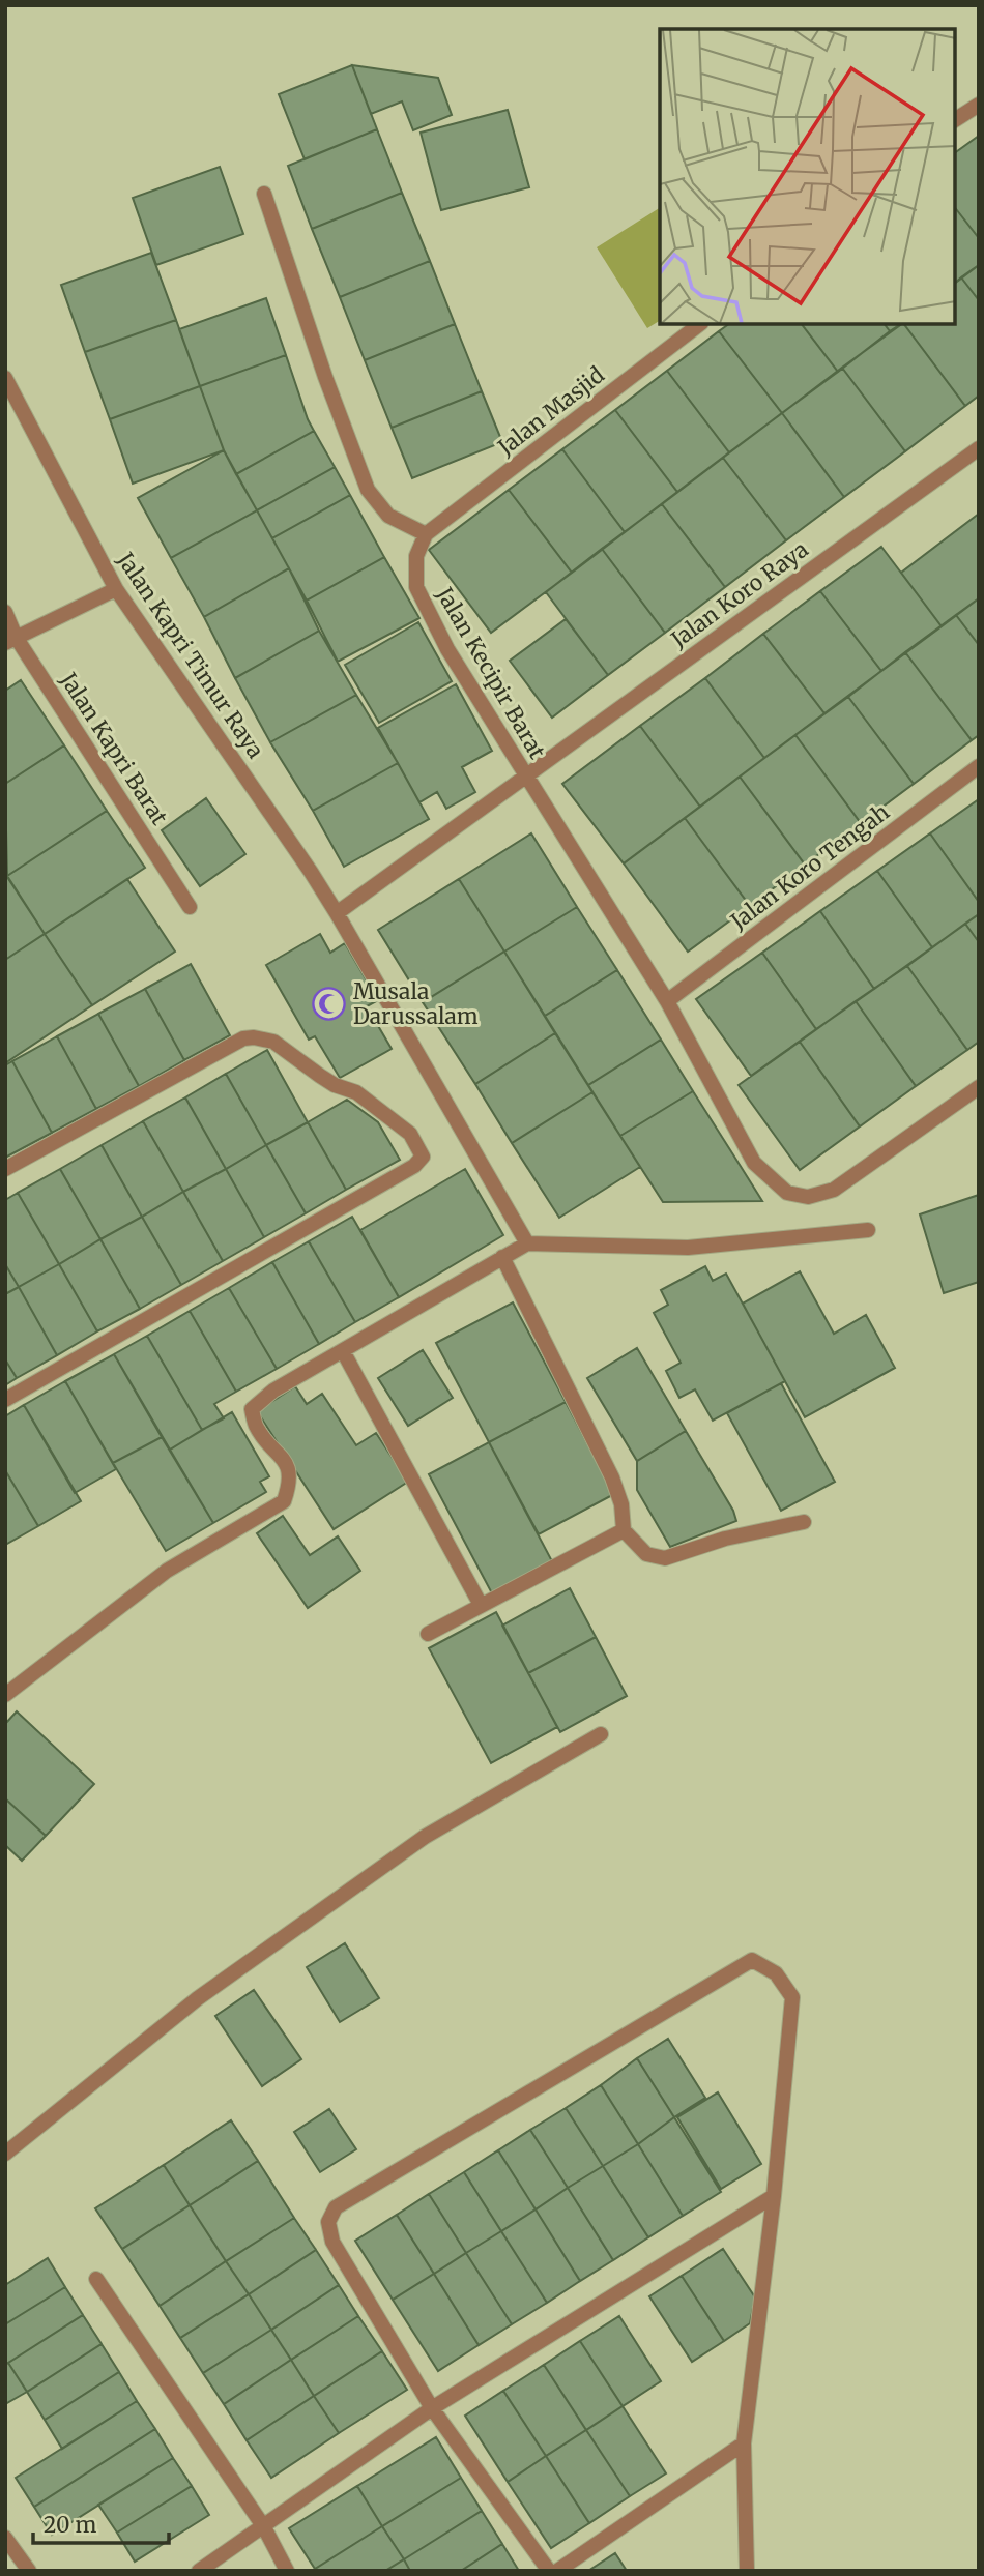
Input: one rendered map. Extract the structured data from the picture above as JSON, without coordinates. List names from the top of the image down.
{
  "streets": {
    "street": [
      "Jalan Masjid",
      "Jalan Koro Raya",
      "Jalan Kapri Timur Raya",
      "Jalan Kecipir Barat",
      "Jalan Kapri Barat",
      "Jalan Koro Tengah"
    ]
  },
  "crossings": [
    ["Jalan Masjid", "Jalan Kecipir Barat"],
    ["Jalan Koro Raya", "Jalan Kapri Timur Raya"],
    ["Jalan Koro Raya", "Jalan Kecipir Barat"],
    ["Jalan Kecipir Barat", "Jalan Koro Tengah"]
  ],
  "places": {
    "mosque": ["Musala Darussalam"]
  },
  "scale_bar": "20 m"
}
